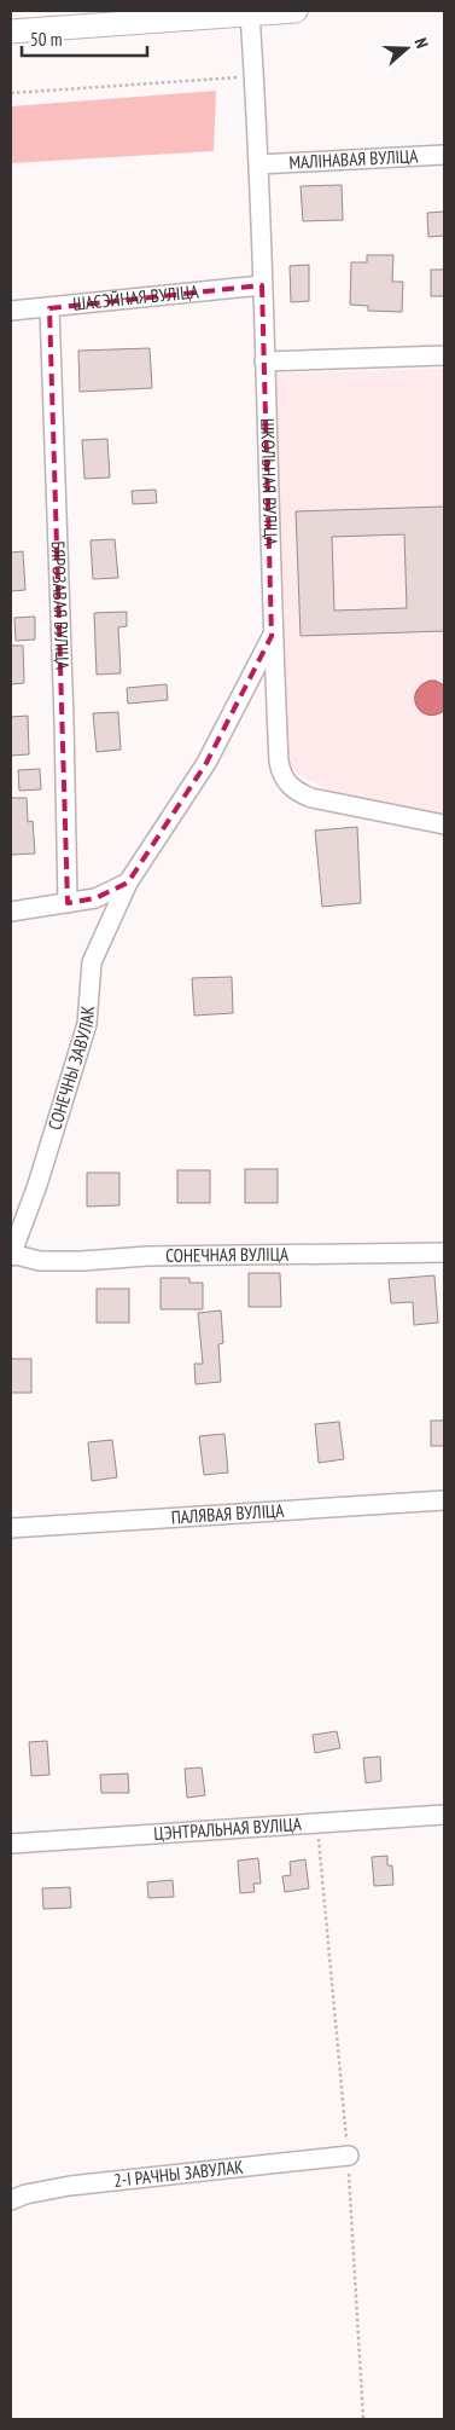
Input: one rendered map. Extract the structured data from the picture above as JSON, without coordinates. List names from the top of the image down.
{
  "streets": {
    "street": [
      "МАЛІНАВАЯ ВУЛІЦА",
      "ШАСЭЙНАЯ ВУЛІЦА",
      "ШКОЛЬНАЯ ВУЛІЦА",
      "БЯРОЗАВАЯ ВУЛІЦА",
      "СОНЕЧНЫ ЗАВУЛАК",
      "СОНЕЧНАЯ ВУЛІЦА",
      "ПАЛЯВАЯ ВУЛІЦА",
      "ЦЭНТРАЛЬНАЯ ВУЛІЦА",
      "2-І РАЧНЫ ЗАВУЛАК"
    ]
  },
  "crossings": [
    ["МАЛІНАВАЯ ВУЛІЦА", "ШКОЛЬНАЯ ВУЛІЦА"],
    ["ШАСЭЙНАЯ ВУЛІЦА", "ШКОЛЬНАЯ ВУЛІЦА"],
    ["ШАСЭЙНАЯ ВУЛІЦА", "БЯРОЗАВАЯ ВУЛІЦА"],
    ["ШКОЛЬНАЯ ВУЛІЦА", "СОНЕЧНЫ ЗАВУЛАК"],
    ["СОНЕЧНЫ ЗАВУЛАК", "СОНЕЧНАЯ ВУЛІЦА"]
  ],
  "scale_bar": "50 m",
  "north": "right"
}
